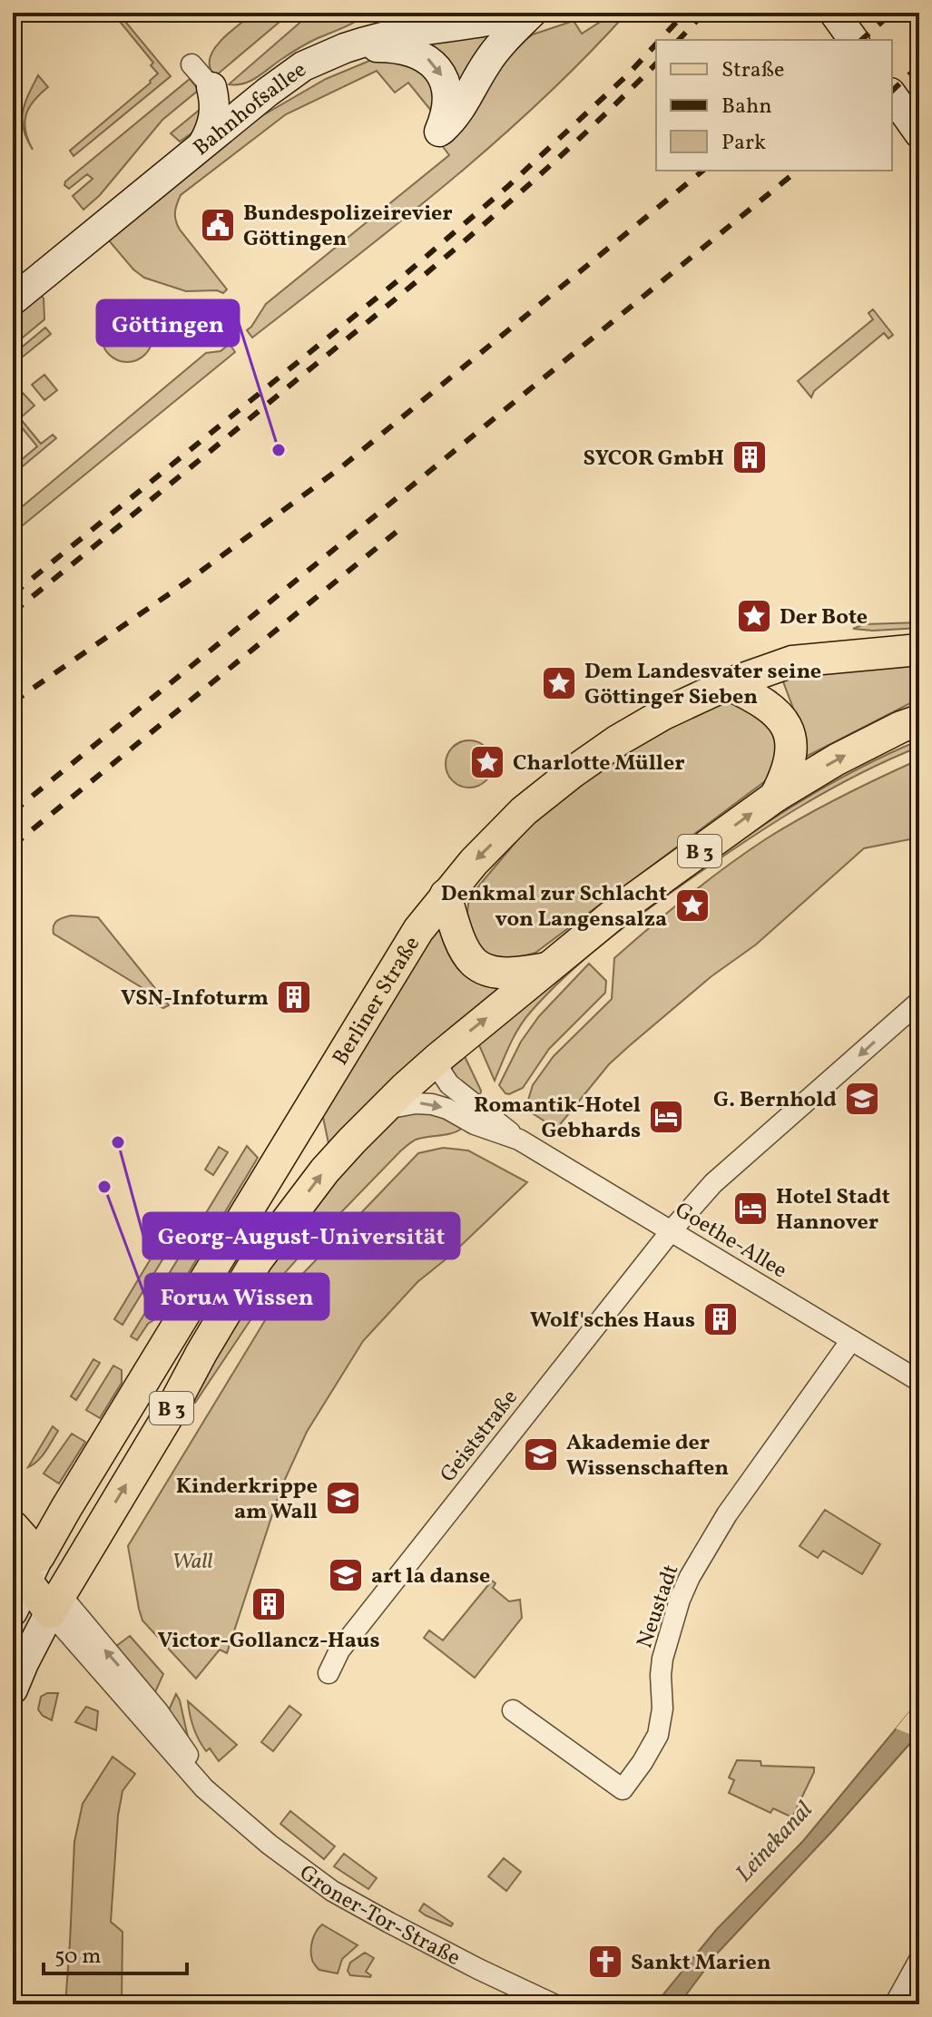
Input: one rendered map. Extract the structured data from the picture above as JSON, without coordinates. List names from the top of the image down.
{
  "streets": {
    "main road": [
      "Bahnhofsallee",
      "B 3",
      "Berliner Straße",
      "Groner-Tor-Straße"
    ],
    "street": ["Goethe-Allee", "Geiststraße", "Neustadt"]
  },
  "crossings": [
    ["B 3", "Goethe-Allee"],
    ["B 3", "Groner-Tor-Straße"],
    ["Berliner Straße", "Groner-Tor-Straße"],
    ["Goethe-Allee", "Geiststraße"],
    ["Goethe-Allee", "Neustadt"]
  ],
  "one_way": ["Geiststraße"],
  "water": ["Leinekanal"],
  "parks": ["Wall"],
  "places": {
    "public building": ["Bundespolizeirevier Göttingen"],
    "other": ["Göttingen", "Georg-August-Universität", "Foruʍ Wissen"],
    "building": [
      "SYCOR GmbH",
      "VSN-Infoturm",
      "Wolf'sches Haus",
      "Victor-Gollancz-Haus"
    ],
    "place": [
      "Der Bote",
      "Dem Landesvater seine Göttinger Sieben",
      "Charlotte Müller",
      "Denkmal zur Schlacht von Langensalza"
    ],
    "school or university": [
      "G. Bernhold",
      "Akademie der Wissenschaften",
      "Kinderkrippe am Wall",
      "art la danse"
    ],
    "hotel": ["Romantik-Hotel Gebhards", "Hotel Stadt Hannover"],
    "church": ["Sankt Marien"]
  },
  "legend": ["Straße", "Bahn", "Park"],
  "scale_bar": "50 m"
}
